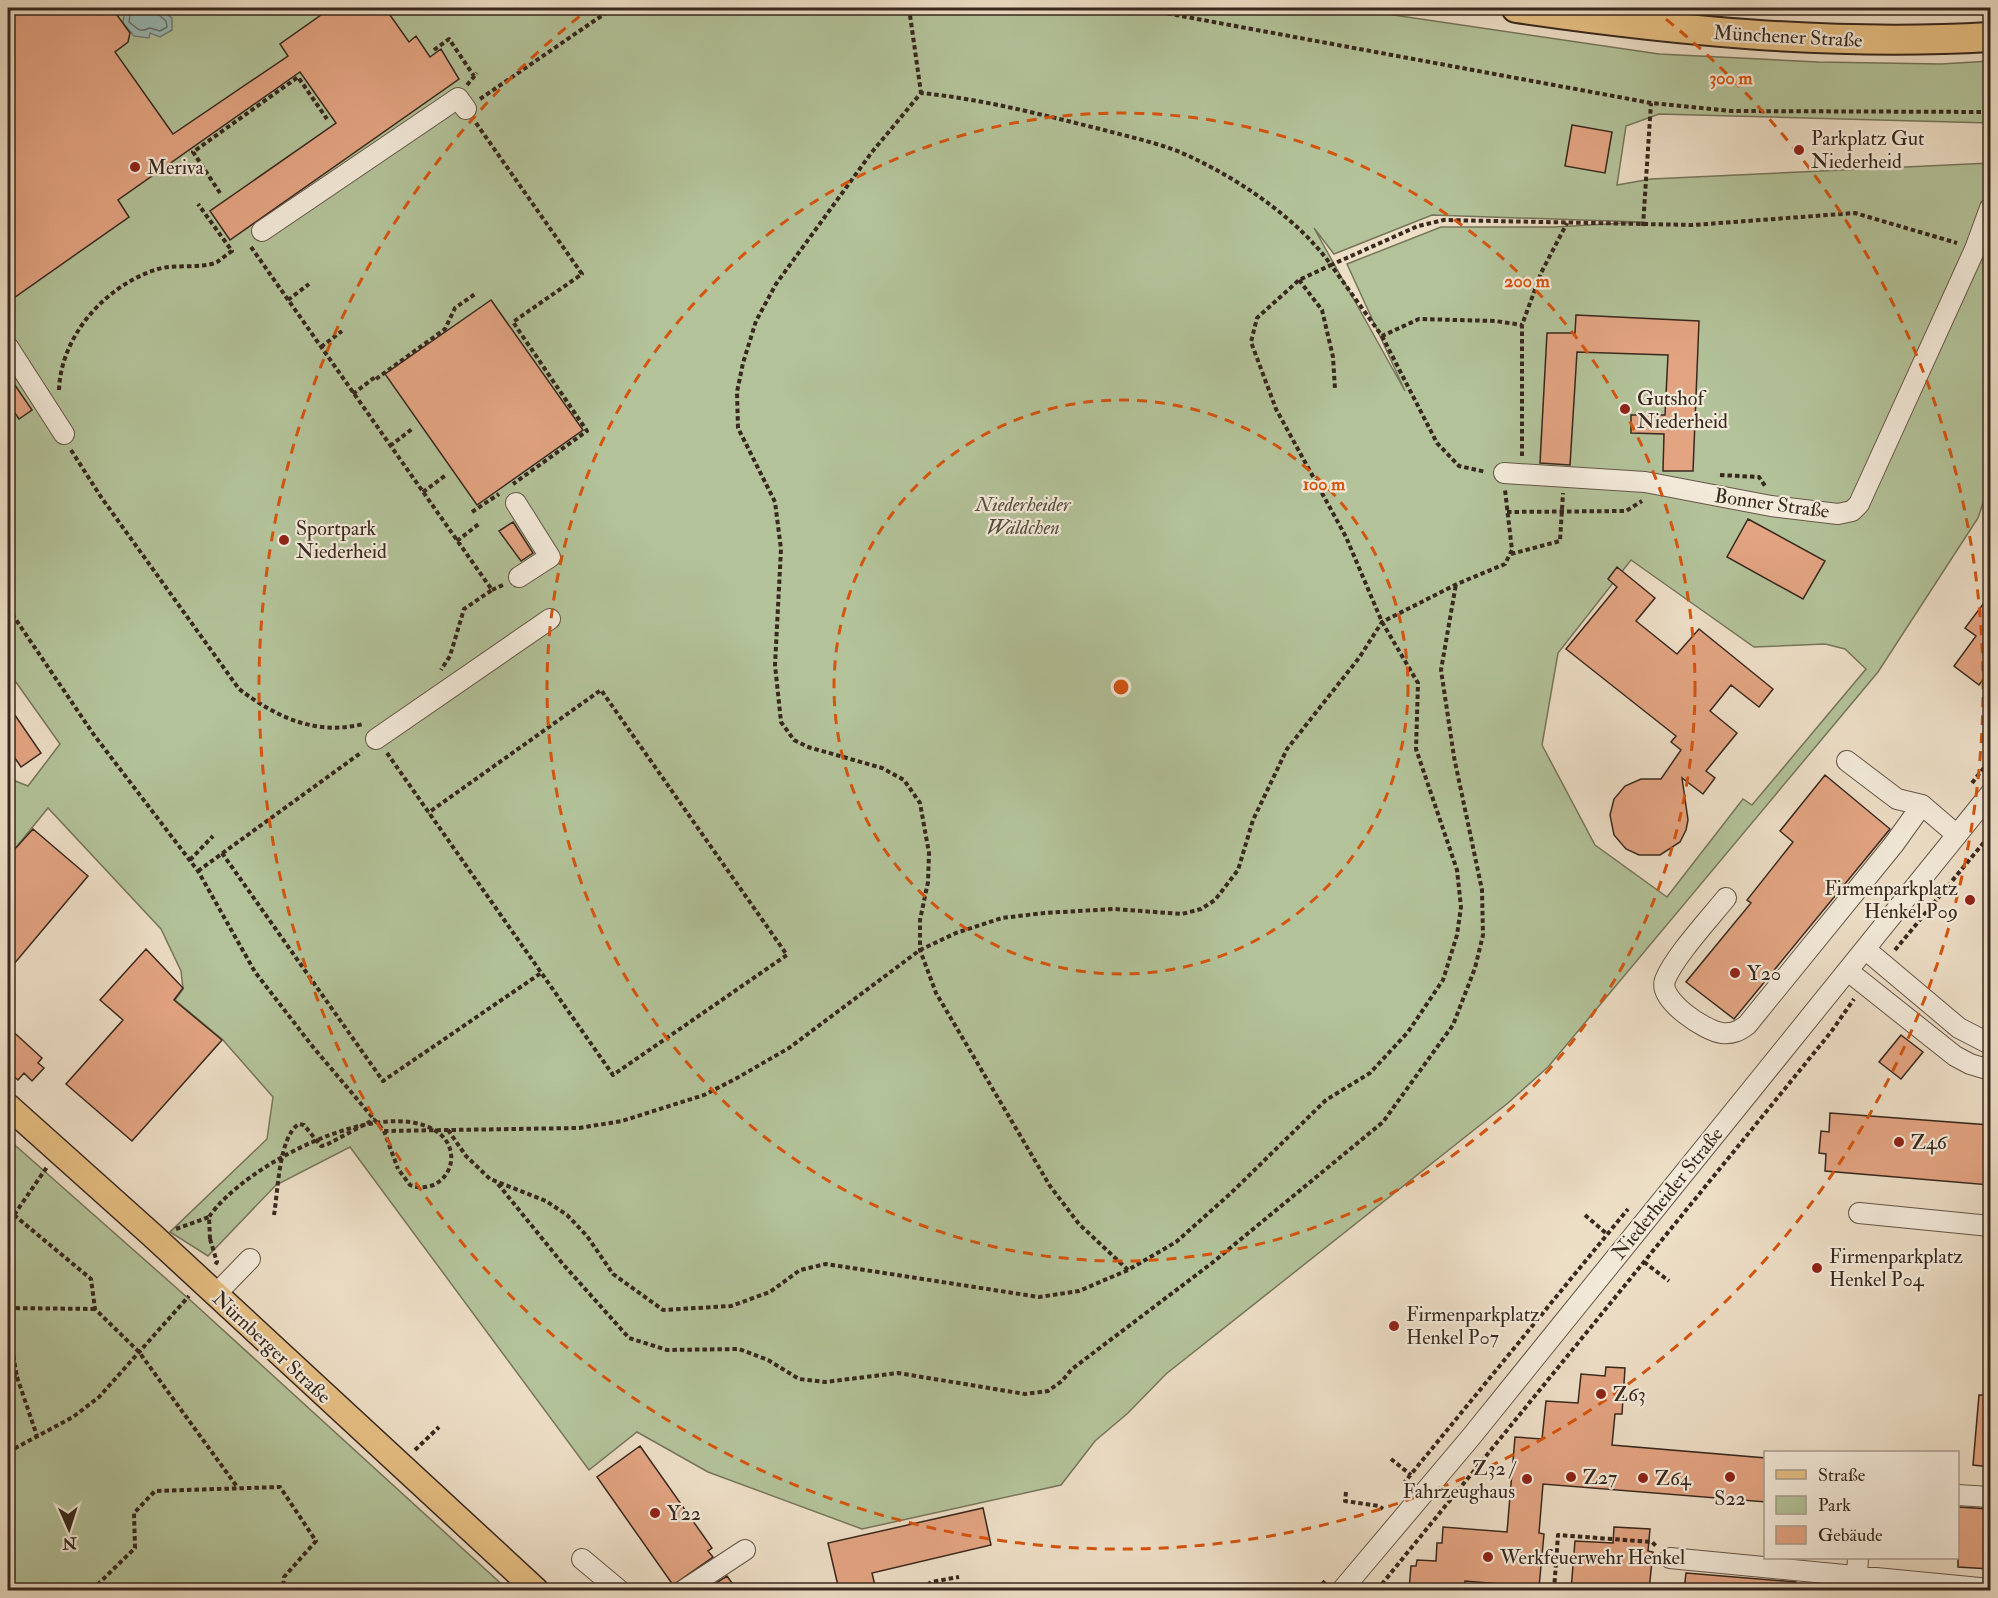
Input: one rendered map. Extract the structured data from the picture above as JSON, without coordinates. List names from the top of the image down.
{
  "streets": {
    "highway": ["Münchener Straße"],
    "main road": ["Nürnberger Straße"],
    "street": ["Bonner Straße", "Niederheider Straße"]
  },
  "parks": ["Niederheider Wäldchen"],
  "places": [
    "Parkplatz Gut Niederheid",
    "Meriva",
    "Gutshof Niederheid",
    "Sportpark Niederheid",
    "Firmenparkplatz Henkel P09",
    "Y20",
    "Z46",
    "Firmenparkplatz Henkel P04",
    "Firmenparkplatz Henkel P07",
    "Z63",
    "Z27",
    "S22",
    "Z64",
    "Z32 / Fahrzeughaus",
    "Y22",
    "Werkfeuerwehr Henkel"
  ],
  "legend": ["Straße", "Park", "Gebäude"],
  "north": "bottom",
  "rings": ["300 m", "200 m", "100 m"]
}
